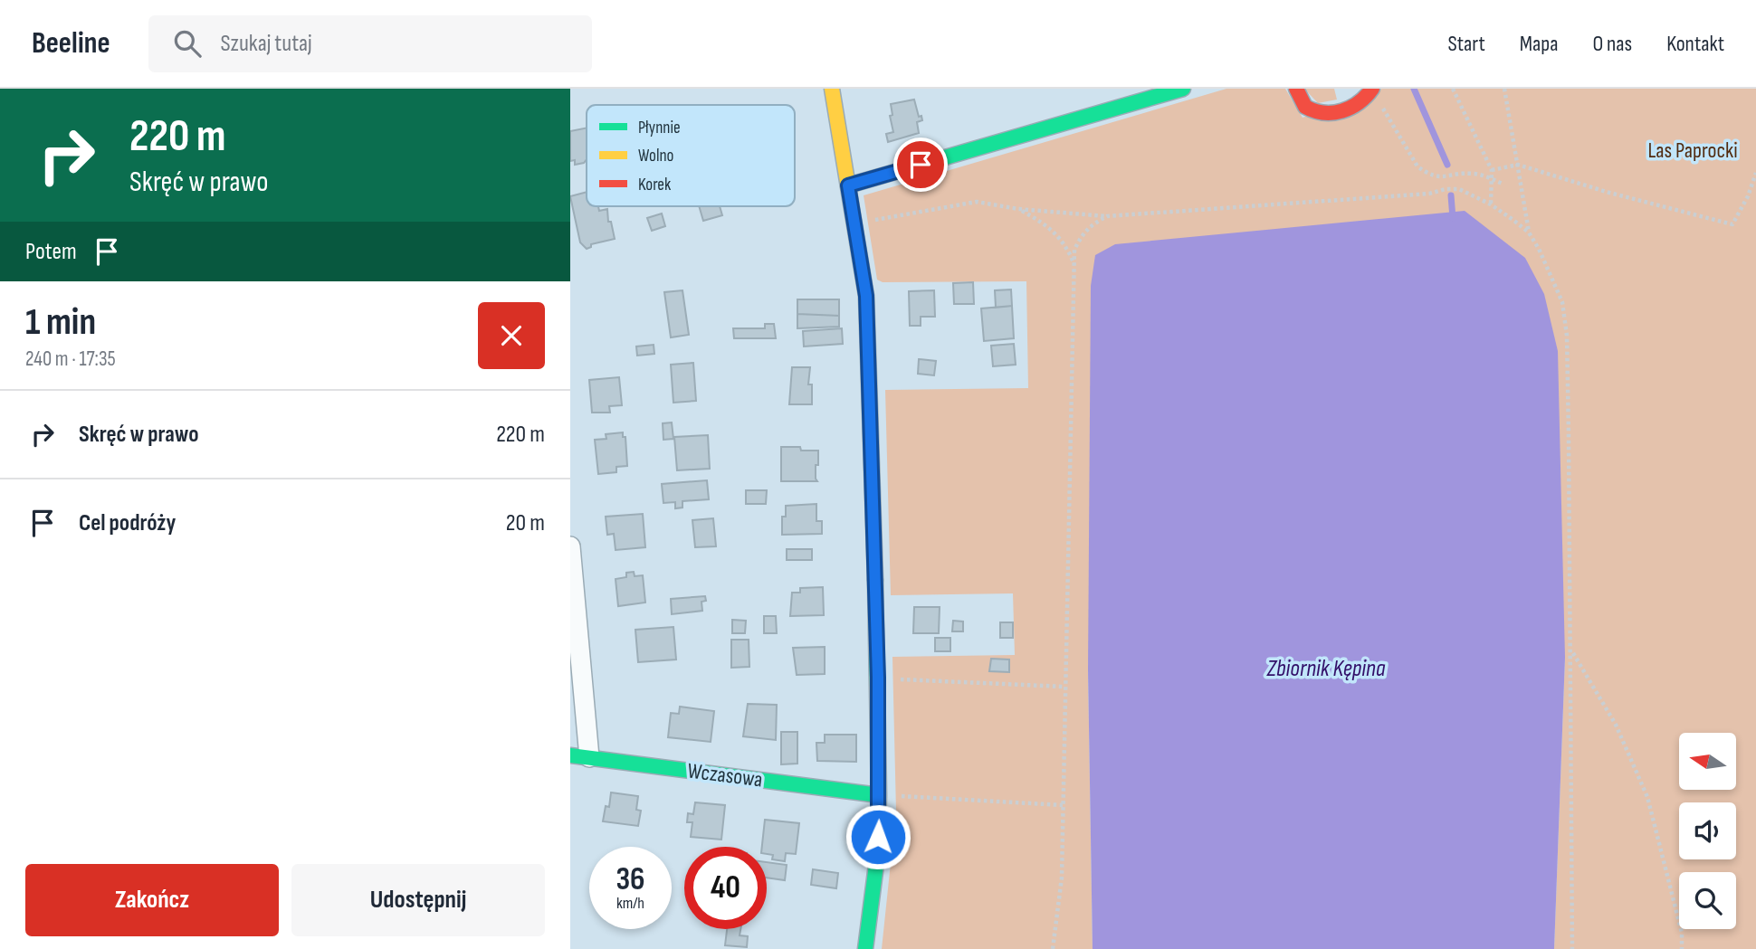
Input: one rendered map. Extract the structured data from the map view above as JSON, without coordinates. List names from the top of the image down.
{
  "streets": {
    "street": ["Wczasowa"]
  },
  "water": ["Zbiornik Kępina"],
  "parks": ["Las Paprocki"],
  "legend": ["Płynnie", "Wolno", "Korek"],
  "north": "left",
  "page": {
    "header": "Beeline",
    "search": "Szukaj tutaj",
    "nav": [
      "Start",
      "Mapa",
      "O nas",
      "Kontakt"
    ],
    "turn": ["220 m", "Skręć w prawo"],
    "then": "Potem",
    "heading": ["1 min", "240 m · 17:35"],
    "list": [
      {
        "name": "Skręć w prawo",
        "value": "220 m"
      },
      {
        "name": "Cel podróży",
        "value": "20 m"
      }
    ],
    "speed": "36 km/h",
    "limit": "40",
    "buttons": ["Zakończ", "Udostępnij"]
  }
}
